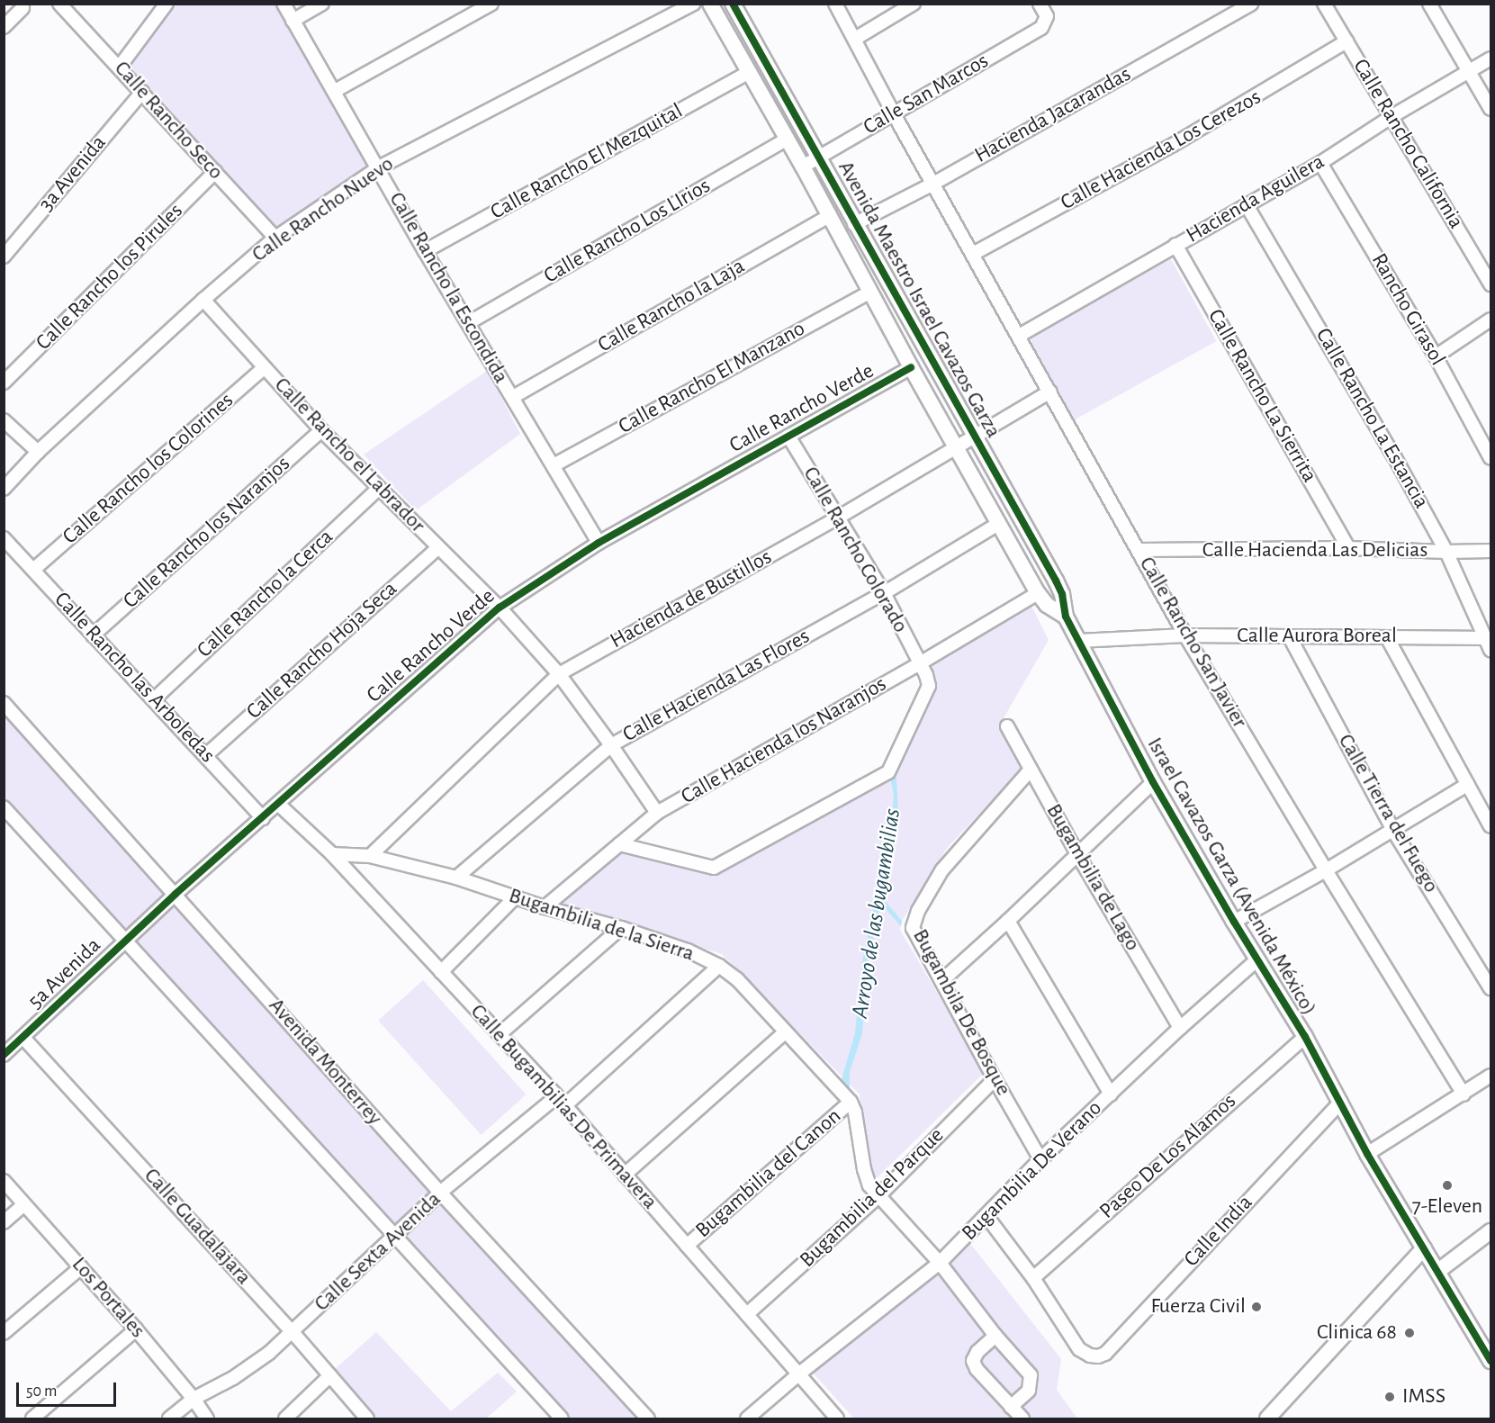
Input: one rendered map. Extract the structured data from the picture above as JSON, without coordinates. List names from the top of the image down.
{
  "streets": {
    "street": [
      "Calle San Marcos",
      "Hacienda Jacarandas",
      "Calle Rancho Seco",
      "Calle Rancho California",
      "Calle Hacienda Los Cerezos",
      "Calle Rancho El Mezquital",
      "3a Avenida",
      "Hacienda Aguilera",
      "Calle Rancho Nuevo",
      "Calle Rancho Los LIrios",
      "Calle Rancho los Pirules",
      "Calle Rancho la Escondida",
      "Avenida Maestro Israel Cavazos Garza",
      "Calle Rancho la Laja",
      "Rancho Girasol",
      "Calle Rancho El Manzano",
      "Calle Rancho La Sierrita",
      "Calle Rancho Verde",
      "Calle Rancho La Estancia",
      "Calle Rancho el Labrador",
      "Calle Rancho los Colorines",
      "Calle Rancho los Naranjos",
      "Calle Rancho Colorado",
      "Calle Hacienda Las Delicias",
      "Calle Rancho la Cerca",
      "Hacienda de Bustillos",
      "Calle Aurora Boreal",
      "Calle Rancho San Javier",
      "Calle Rancho Hoja Seca",
      "Calle Rancho las Arboledas",
      "Calle Hacienda Las Flores",
      "Calle Hacienda los Naranjos",
      "Calle Tierra del Fuego",
      "Israel Cavazos Garza (Avenida México)",
      "Bugambilia de Lago",
      "Bugambilia de la Sierra",
      "5a Avenida",
      "Bugambila De Bosque",
      "Avenida Monterrey",
      "Calle Bugambilias De Primavera",
      "Paseo De Los Alamos",
      "Bugambilia De Verano",
      "Bugambilia del Canon",
      "Bugambilia del Parque",
      "Calle Guadalajara",
      "Calle India",
      "Calle Sexta Avenida",
      "Los Portales"
    ]
  },
  "crossings": [
    ["Calle San Marcos", "Avenida Maestro Israel Cavazos Garza"],
    ["Calle San Marcos", "Calle Rancho San Javier"],
    ["Hacienda Jacarandas", "Avenida Maestro Israel Cavazos Garza"],
    ["Hacienda Jacarandas", "Calle Rancho San Javier"],
    ["Calle Rancho Seco", "3a Avenida"],
    ["Calle Rancho Seco", "Calle Rancho Nuevo"],
    ["Calle Rancho Seco", "Calle Rancho los Pirules"],
    ["Calle Rancho California", "Calle Hacienda Los Cerezos"],
    ["Calle Rancho California", "Hacienda Aguilera"],
    ["Calle Hacienda Los Cerezos", "Calle Rancho San Javier"],
    ["Calle Rancho El Mezquital", "Calle Rancho la Escondida"],
    ["Calle Rancho El Mezquital", "Avenida Maestro Israel Cavazos Garza"],
    ["Hacienda Aguilera", "Rancho Girasol"],
    ["Hacienda Aguilera", "Calle Rancho La Sierrita"],
    ["Hacienda Aguilera", "Calle Rancho La Estancia"],
    ["Hacienda Aguilera", "Calle Rancho San Javier"],
    ["Calle Rancho Nuevo", "Calle Rancho la Escondida"],
    ["Calle Rancho Nuevo", "Calle Rancho el Labrador"],
    ["Calle Rancho Los LIrios", "Calle Rancho la Escondida"],
    ["Calle Rancho Los LIrios", "Avenida Maestro Israel Cavazos Garza"],
    ["Calle Rancho la Escondida", "Calle Rancho la Laja"],
    ["Calle Rancho la Escondida", "Calle Rancho El Manzano"],
    ["Calle Rancho la Escondida", "Calle Rancho Verde"],
    ["Avenida Maestro Israel Cavazos Garza", "Calle Rancho la Laja"],
    ["Avenida Maestro Israel Cavazos Garza", "Calle Rancho El Manzano"],
    ["Avenida Maestro Israel Cavazos Garza", "Calle Rancho Verde"],
    ["Avenida Maestro Israel Cavazos Garza", "Hacienda de Bustillos"],
    ["Avenida Maestro Israel Cavazos Garza", "Calle Hacienda Las Flores"],
    ["Avenida Maestro Israel Cavazos Garza", "Calle Hacienda los Naranjos"],
    ["Avenida Maestro Israel Cavazos Garza", "Israel Cavazos Garza (Avenida México)"],
    ["Calle Rancho La Sierrita", "Calle Hacienda Las Delicias"],
    ["Calle Rancho Verde", "Calle Rancho el Labrador"],
    ["Calle Rancho Verde", "Calle Rancho Colorado"],
    ["Calle Rancho Verde", "Calle Rancho las Arboledas"],
    ["Calle Rancho Verde", "5a Avenida"],
    ["Calle Rancho Verde", "Avenida Monterrey"],
    ["Calle Rancho Verde", "Calle Bugambilias De Primavera"],
    ["Calle Rancho La Estancia", "Calle Hacienda Las Delicias"],
    ["Calle Rancho La Estancia", "Calle Aurora Boreal"],
    ["Calle Rancho el Labrador", "Calle Rancho los Colorines"],
    ["Calle Rancho el Labrador", "Calle Rancho los Naranjos"],
    ["Calle Rancho el Labrador", "Calle Rancho la Cerca"],
    ["Calle Rancho el Labrador", "Hacienda de Bustillos"],
    ["Calle Rancho el Labrador", "Calle Rancho Hoja Seca"],
    ["Calle Rancho el Labrador", "Calle Hacienda Las Flores"],
    ["Calle Rancho el Labrador", "Calle Hacienda los Naranjos"],
    ["Calle Rancho los Colorines", "Calle Rancho las Arboledas"],
    ["Calle Rancho los Naranjos", "Calle Rancho las Arboledas"],
    ["Calle Rancho Colorado", "Hacienda de Bustillos"],
    ["Calle Rancho Colorado", "Calle Hacienda Las Flores"],
    ["Calle Rancho Colorado", "Calle Hacienda los Naranjos"],
    ["Calle Hacienda Las Delicias", "Calle Rancho San Javier"],
    ["Calle Rancho la Cerca", "Calle Rancho las Arboledas"],
    ["Hacienda de Bustillos", "Calle Rancho San Javier"],
    ["Hacienda de Bustillos", "Bugambilia de la Sierra"],
    ["Calle Aurora Boreal", "Calle Rancho San Javier"],
    ["Calle Aurora Boreal", "Calle Tierra del Fuego"],
    ["Calle Aurora Boreal", "Israel Cavazos Garza (Avenida México)"],
    ["Calle Rancho Hoja Seca", "Calle Rancho las Arboledas"],
    ["Calle Hacienda Las Flores", "Bugambilia de la Sierra"],
    ["Calle Hacienda los Naranjos", "Bugambilia de la Sierra"],
    ["Israel Cavazos Garza (Avenida México)", "Paseo De Los Alamos"],
    ["Israel Cavazos Garza (Avenida México)", "Bugambilia De Verano"],
    ["Israel Cavazos Garza (Avenida México)", "Calle India"],
    ["Bugambilia de Lago", "Bugambila De Bosque"],
    ["Bugambilia de Lago", "Bugambilia De Verano"],
    ["Bugambilia de la Sierra", "Calle Bugambilias De Primavera"],
    ["Bugambilia de la Sierra", "Bugambilia De Verano"],
    ["Bugambilia de la Sierra", "Bugambilia del Canon"],
    ["Bugambilia de la Sierra", "Bugambilia del Parque"],
    ["Bugambilia de la Sierra", "Calle Sexta Avenida"],
    ["5a Avenida", "Calle Guadalajara"],
    ["Bugambila De Bosque", "Bugambilia De Verano"],
    ["Bugambila De Bosque", "Bugambilia del Parque"],
    ["Avenida Monterrey", "Calle Sexta Avenida"],
    ["Calle Bugambilias De Primavera", "Bugambilia De Verano"],
    ["Calle Bugambilias De Primavera", "Bugambilia del Canon"],
    ["Calle Bugambilias De Primavera", "Bugambilia del Parque"],
    ["Calle Bugambilias De Primavera", "Calle Sexta Avenida"],
    ["Paseo De Los Alamos", "Calle India"],
    ["Calle Guadalajara", "Calle Sexta Avenida"],
    ["Calle Sexta Avenida", "Los Portales"]
  ],
  "water": ["Arroyo de las bugambilias"],
  "places": [
    "7-Eleven",
    "Fuerza Civil",
    "Clinica 68",
    "IMSS"
  ],
  "scale_bar": "50 m"
}
